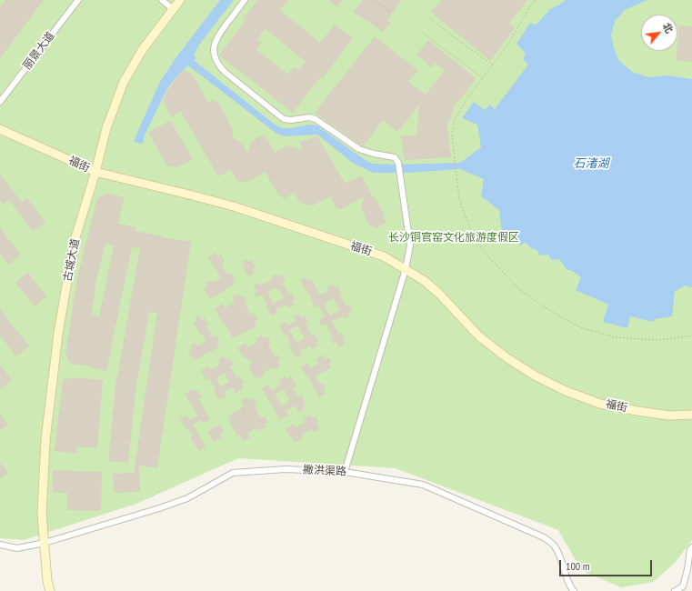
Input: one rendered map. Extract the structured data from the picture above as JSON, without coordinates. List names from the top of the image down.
{
  "streets": {
    "street": [
      "丽景大道",
      "福街",
      "古城大道",
      "撇洪渠路"
    ]
  },
  "crossings": [
    ["福街", "古城大道"],
    ["古城大道", "撇洪渠路"]
  ],
  "water": ["石渚湖"],
  "parks": ["长沙铜官窑文化旅游度假区"],
  "scale_bar": "100 m",
  "north": "top right"
}
